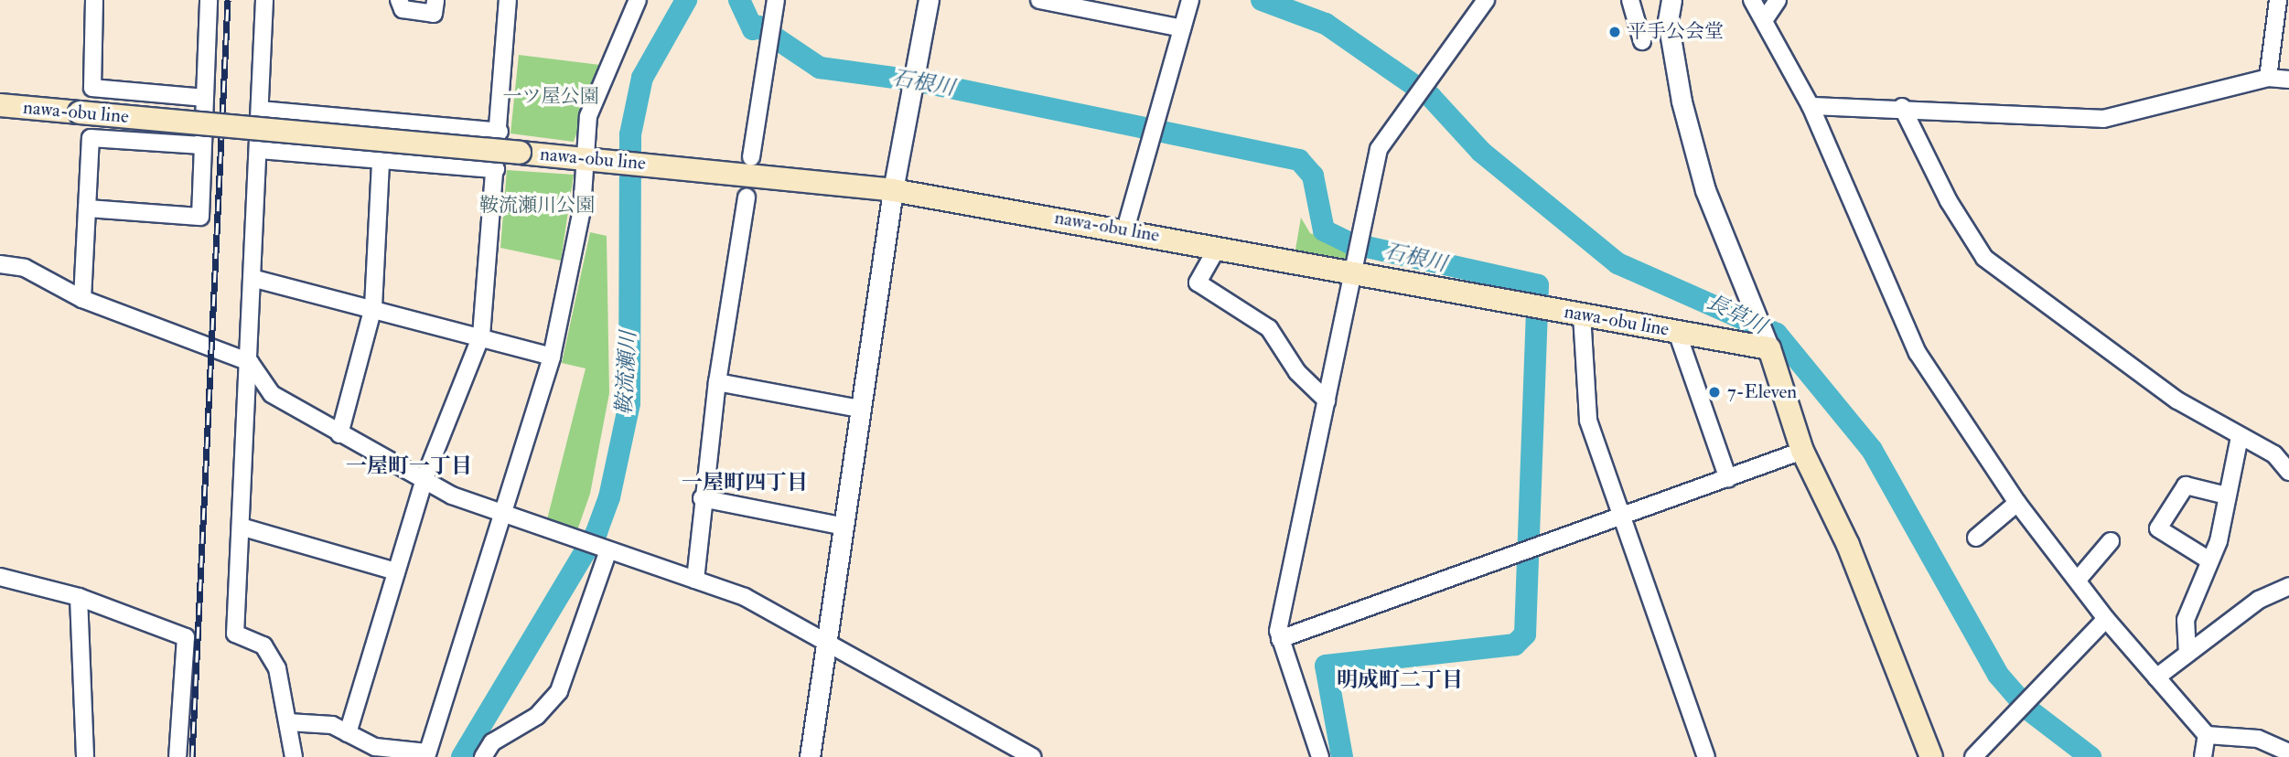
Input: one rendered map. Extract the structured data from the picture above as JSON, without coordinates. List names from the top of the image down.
{
  "streets": {
    "main road": ["nawa-obu line"]
  },
  "districts": ["一屋町一丁目", "一屋町四丁目", "明成町二丁目"],
  "water": ["石根川", "長草川", "鞍流瀬川"],
  "parks": ["一ツ屋公園", "鞍流瀬川公園"],
  "places": ["平手公会堂", "7-Eleven"]
}
